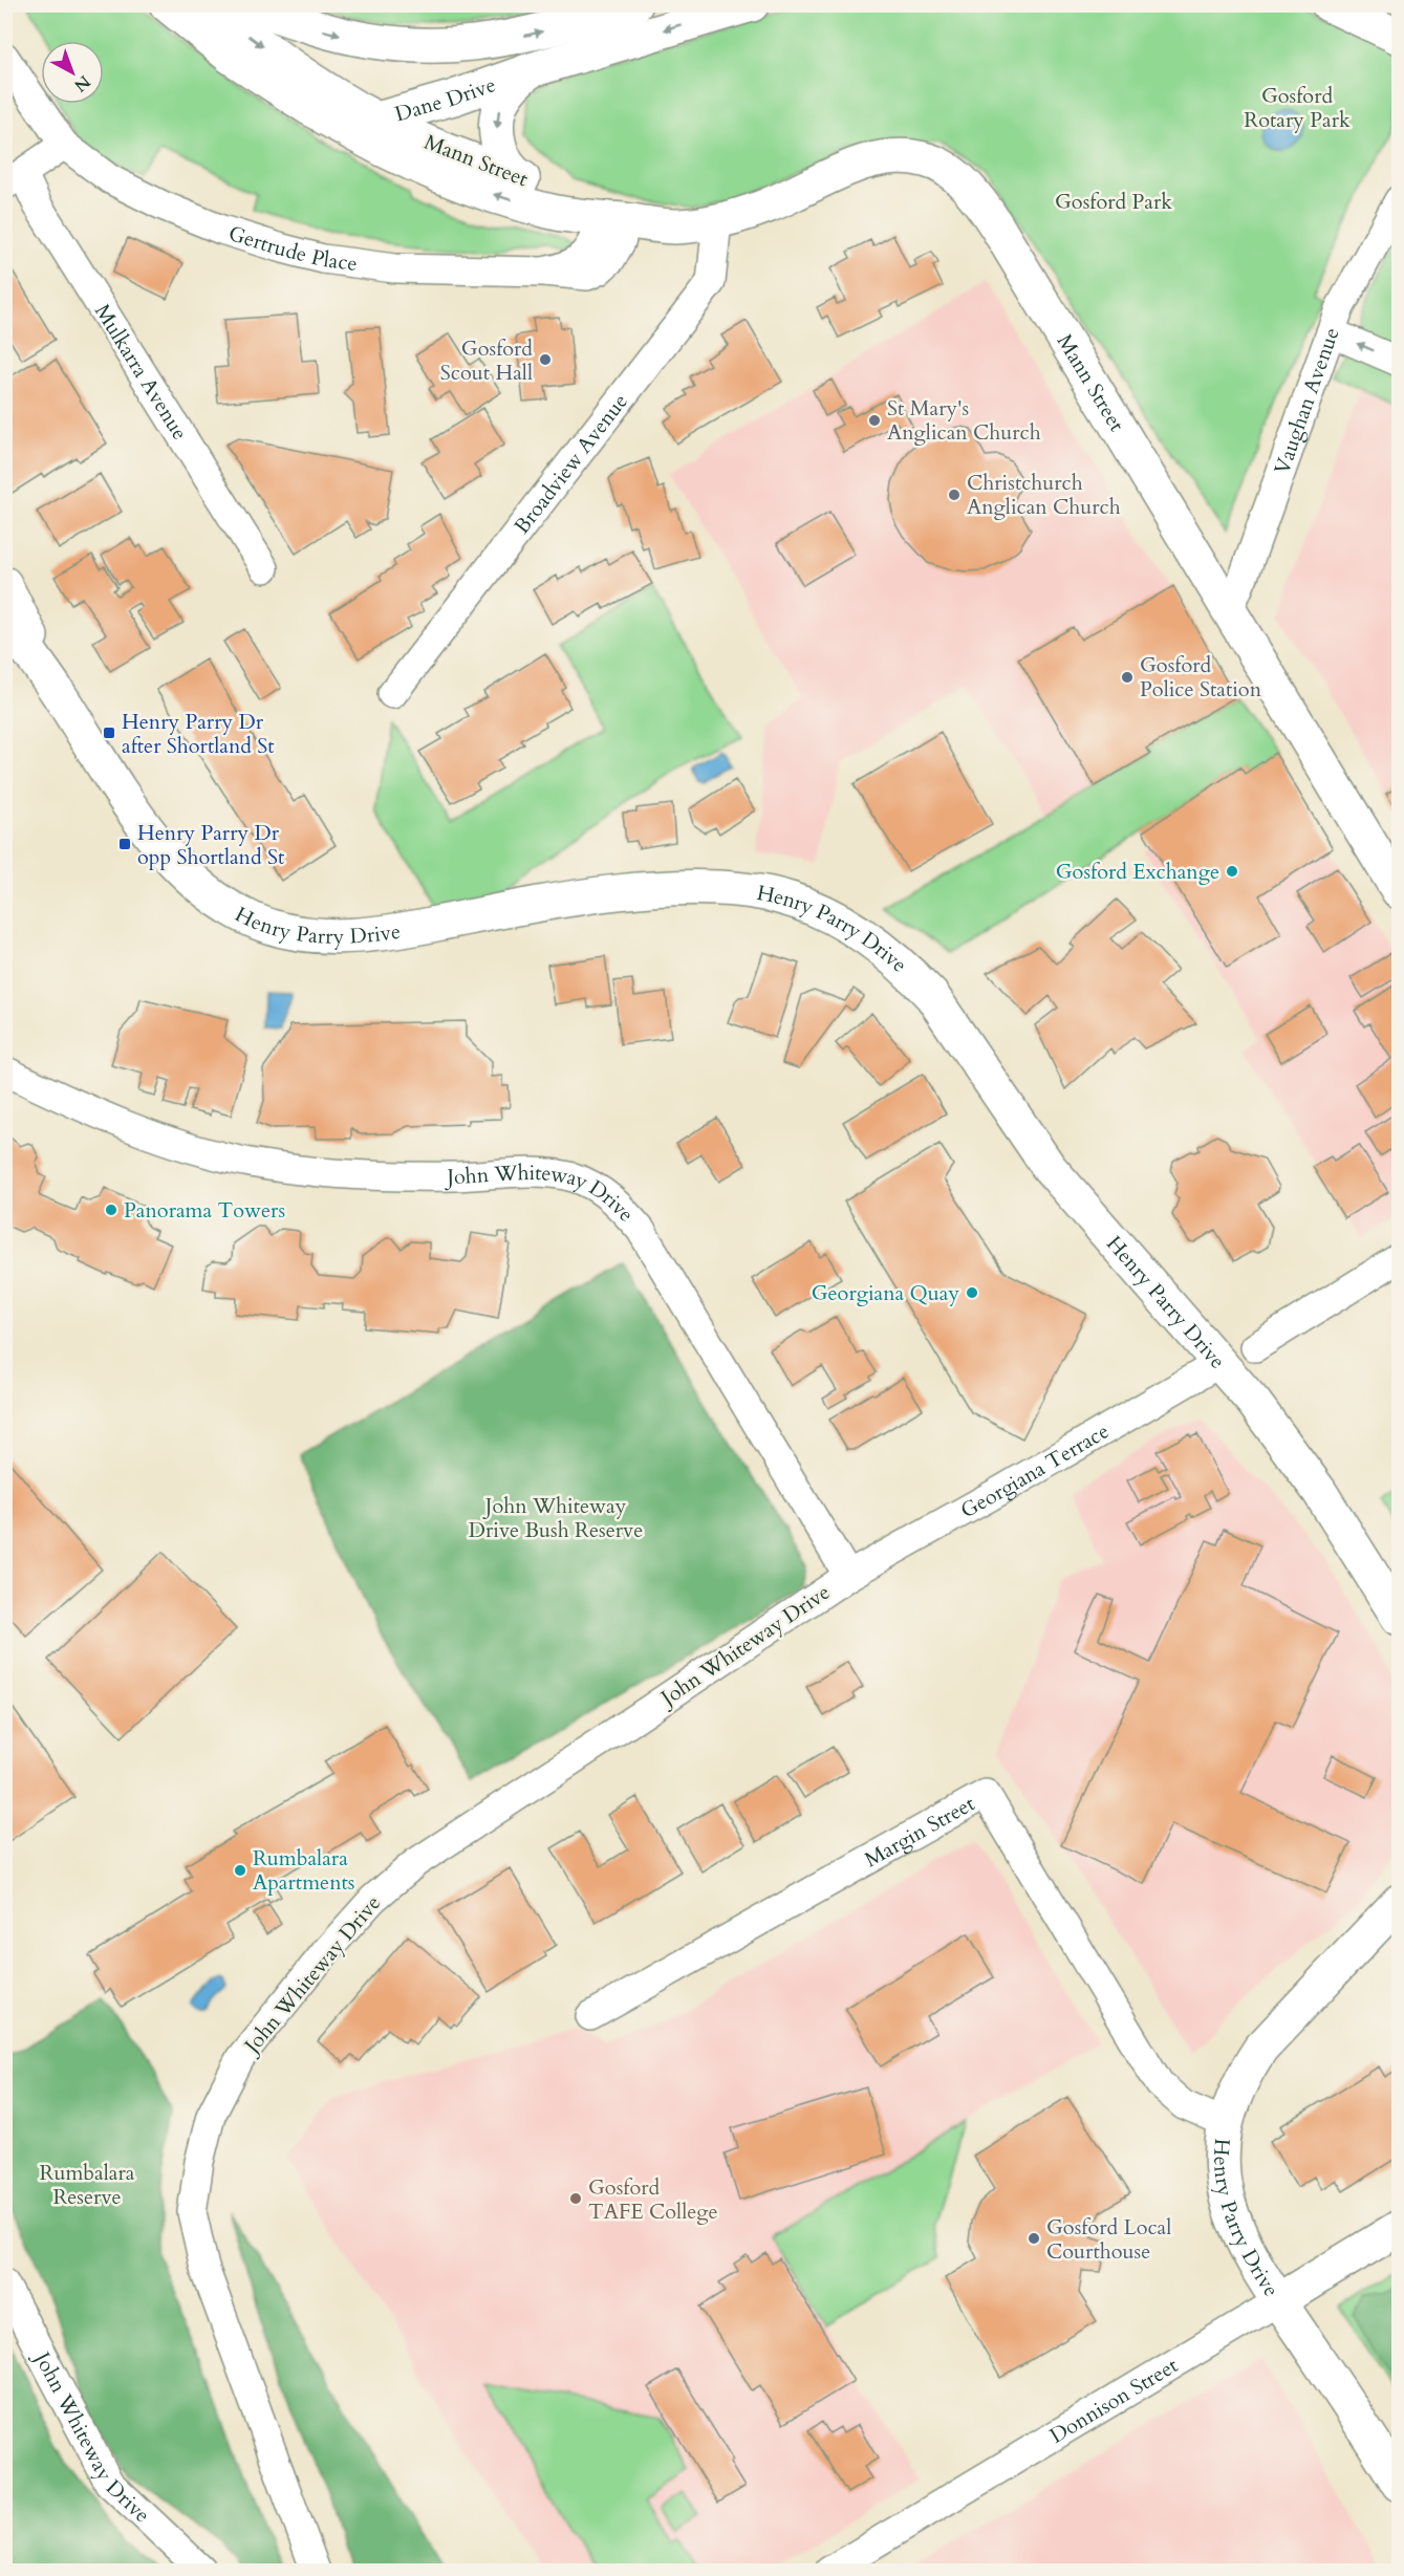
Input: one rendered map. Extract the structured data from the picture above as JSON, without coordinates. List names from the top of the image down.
{
  "streets": {
    "main road": [
      "Dane Drive",
      "Mann Street",
      "Henry Parry Drive",
      "Donnison Street"
    ],
    "street": [
      "Gertrude Place",
      "Mulkarra Avenue",
      "Vaughan Avenue",
      "Broadview Avenue",
      "John Whiteway Drive",
      "Georgiana Terrace",
      "Margin Street"
    ]
  },
  "crossings": [
    ["Dane Drive", "Mann Street"],
    ["Mann Street", "Gertrude Place"],
    ["Mann Street", "Vaughan Avenue"],
    ["Mann Street", "Broadview Avenue"],
    ["Henry Parry Drive", "Georgiana Terrace"],
    ["Henry Parry Drive", "Margin Street"],
    ["Henry Parry Drive", "Donnison Street"],
    ["John Whiteway Drive", "Georgiana Terrace"]
  ],
  "parks": [
    "Gosford Rotary Park",
    "Gosford Park",
    "John Whiteway Drive Bush Reserve",
    "Rumbalara Reserve"
  ],
  "places": {
    "other": [
      "Gosford Scout Hall",
      "St Mary's Anglican Church",
      "Christchurch Anglican Church",
      "Gosford Police Station",
      "Gosford Exchange",
      "Panorama Towers",
      "Georgiana Quay",
      "Rumbalara Apartments",
      "Gosford TAFE College",
      "Gosford Local Courthouse"
    ],
    "transit": ["Henry Parry Dr after Shortland St", "Henry Parry Dr opp Shortland St"]
  },
  "north": "bottom right"
}
